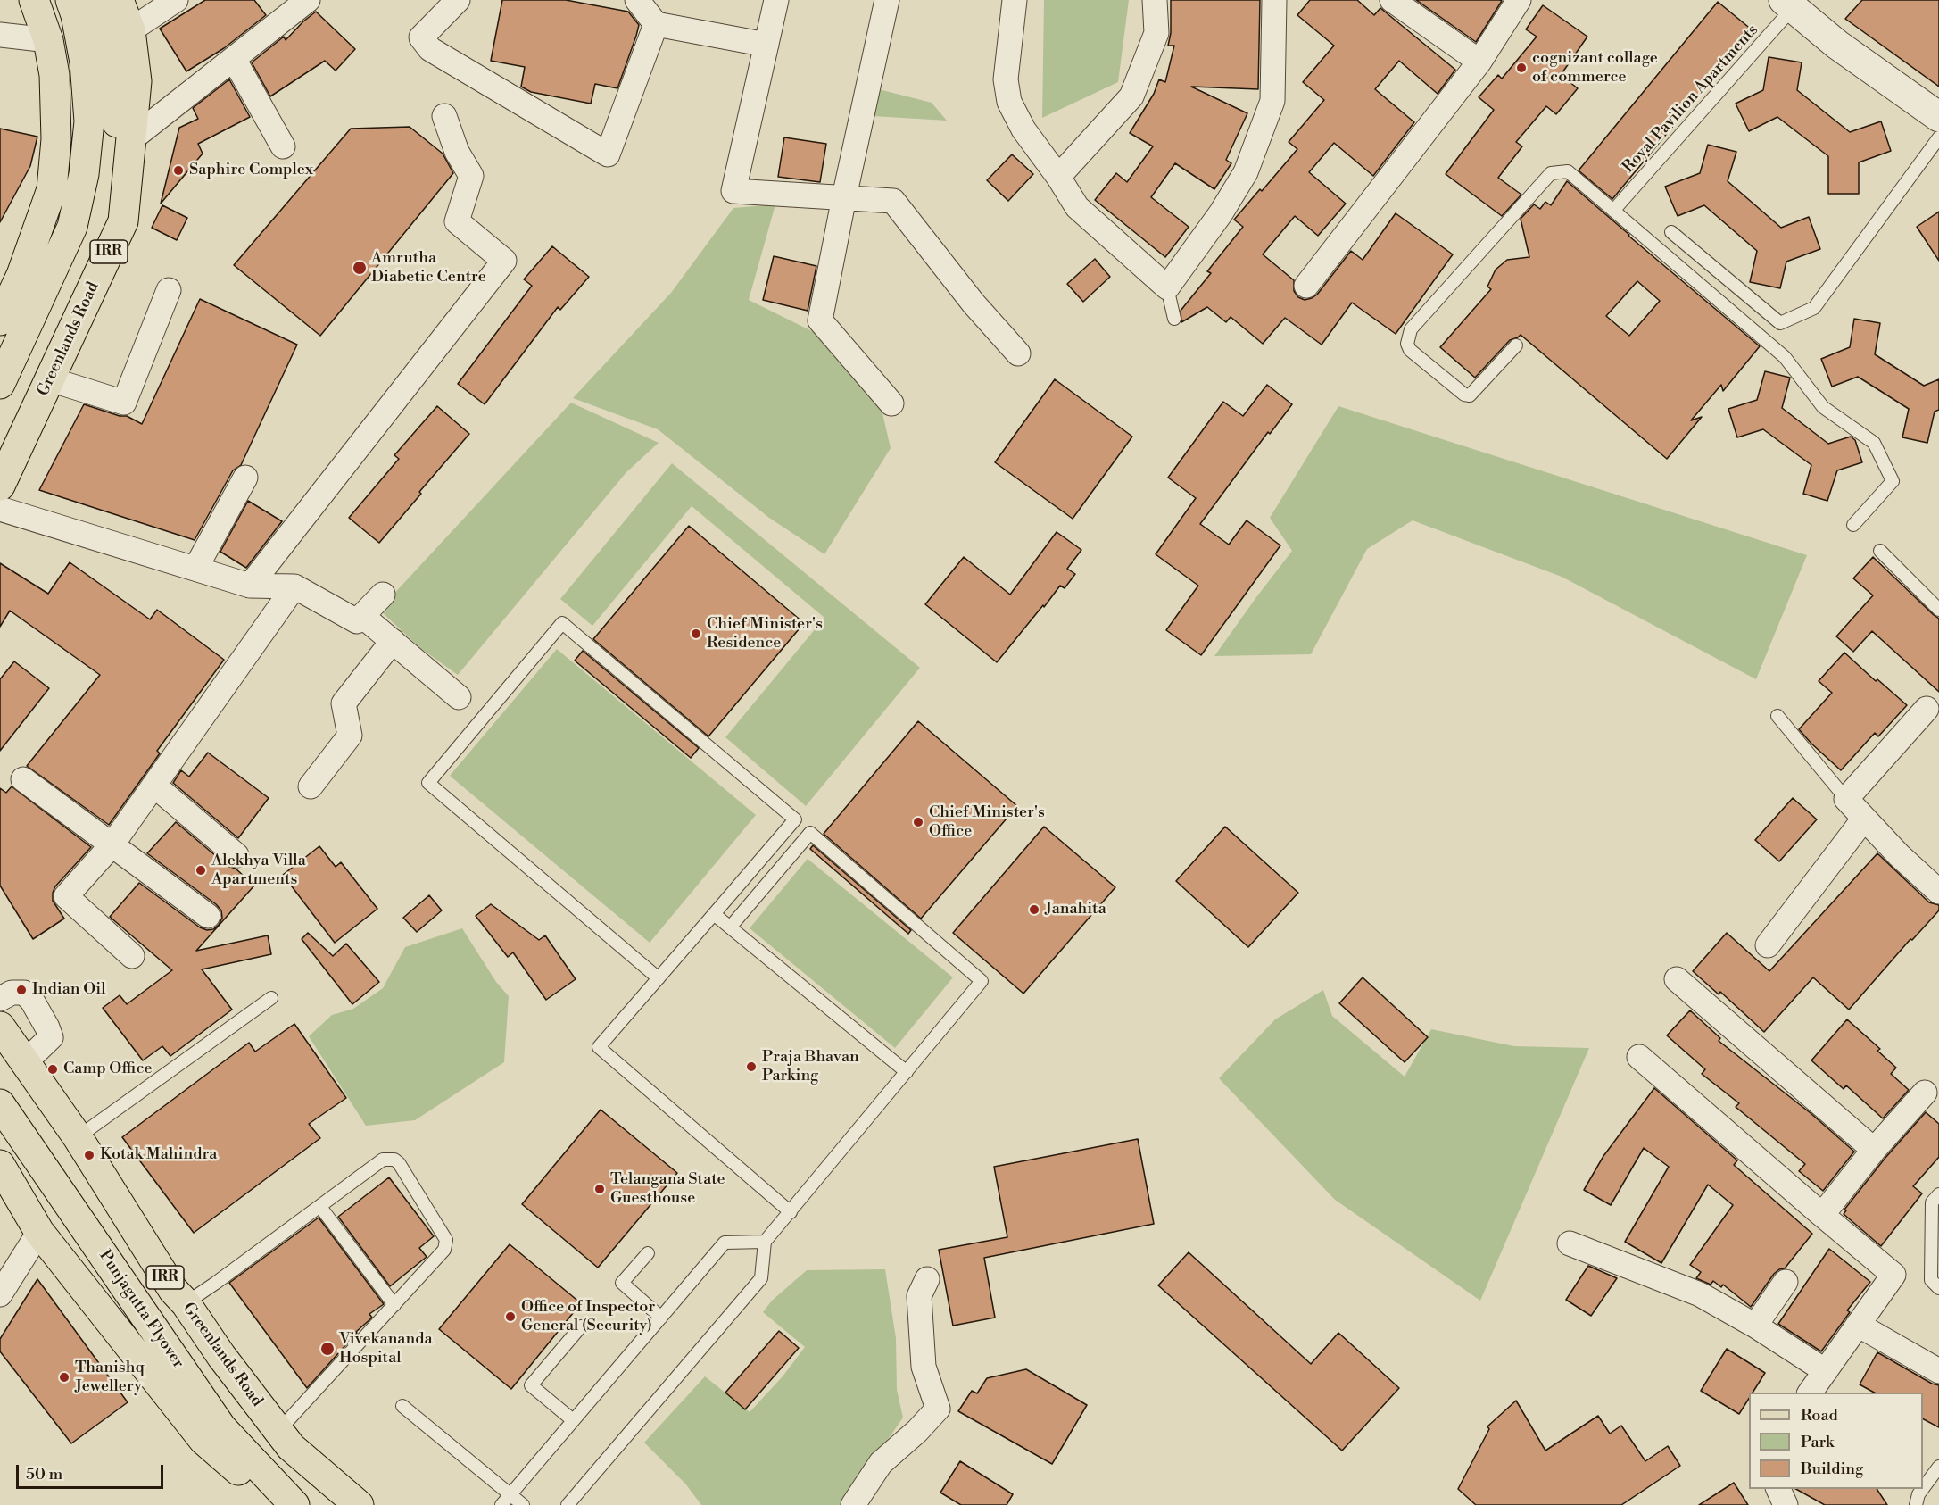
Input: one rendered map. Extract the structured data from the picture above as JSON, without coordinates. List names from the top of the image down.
{
  "streets": {
    "main road": ["IRR", "Greenlands Road", "Punjagutta Flyover"],
    "lane": ["Royal Pavilion Apartments"]
  },
  "crossings": [
    ["IRR", "Punjagutta Flyover"]
  ],
  "places": [
    "cognizant collage of commerce",
    "Saphire Complex",
    "Amrutha Diabetic Centre",
    "Chief Minister's Residence",
    "Chief Minister's Office",
    "Alekhya Villa Apartments",
    "Janahita",
    "Indian Oil",
    "Praja Bhavan Parking",
    "Camp Office",
    "Kotak Mahindra",
    "Telangana State Guesthouse",
    "Office of Inspector General (Security)",
    "Vivekananda Hospital",
    "Thanishq Jewellery"
  ],
  "legend": ["Road", "Park", "Building"],
  "scale_bar": "50 m"
}
